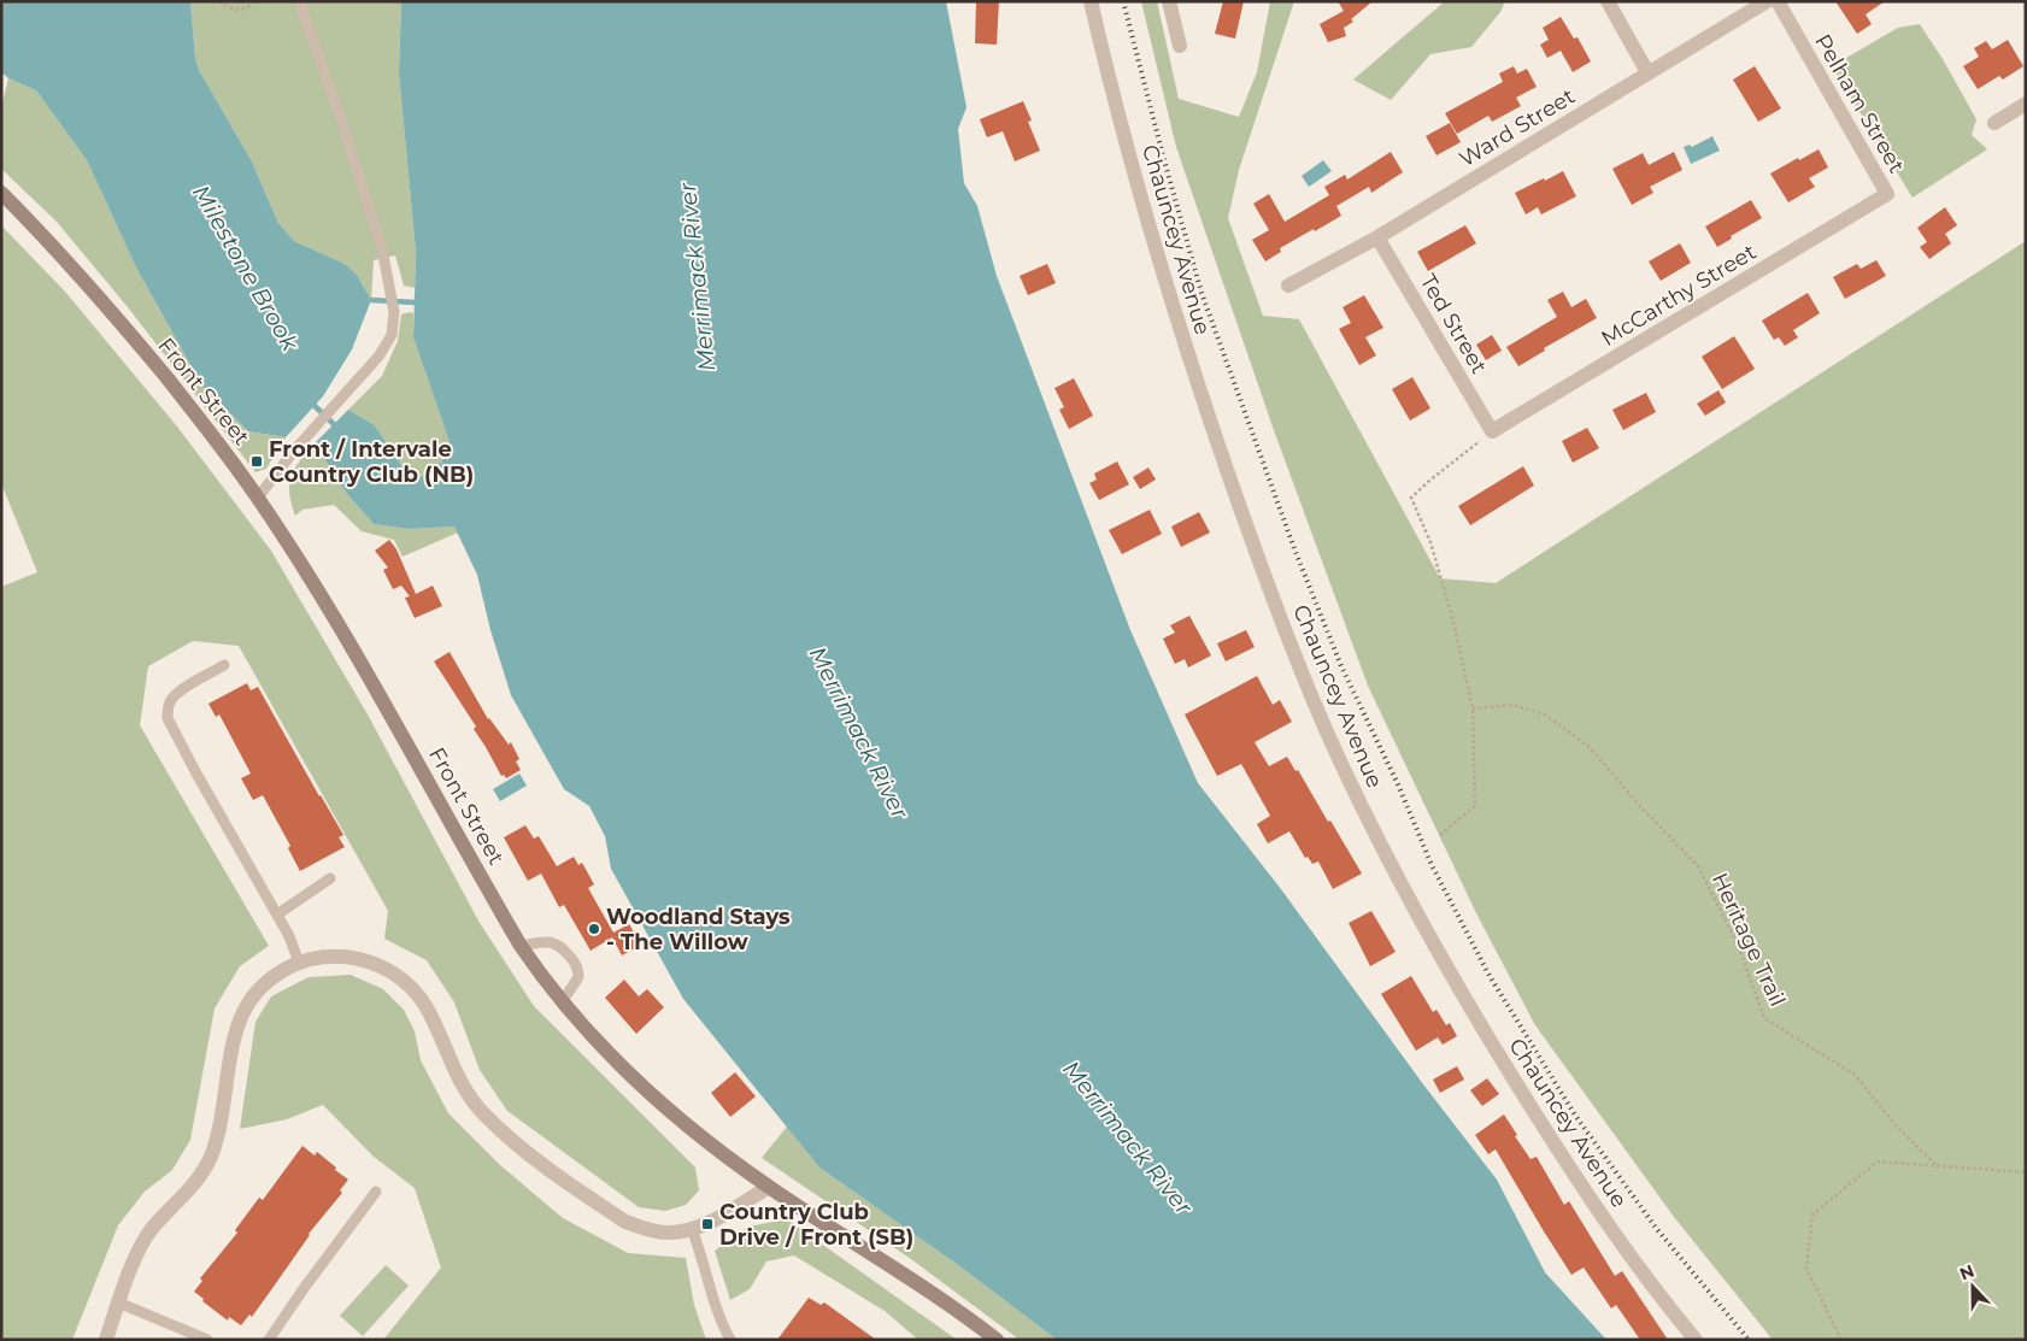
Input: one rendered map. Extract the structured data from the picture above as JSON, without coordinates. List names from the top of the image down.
{
  "streets": {
    "main road": ["Front Street"],
    "street": [
      "Pelham Street",
      "Ward Street",
      "Chauncey Avenue",
      "McCarthy Street",
      "Ted Street"
    ],
    "path": ["Heritage Trail"]
  },
  "crossings": [
    ["Pelham Street", "McCarthy Street"],
    ["Ward Street", "Ted Street"],
    ["McCarthy Street", "Ted Street"]
  ],
  "water": ["Milestone Brook", "Merrimack River"],
  "places": {
    "transit": ["Front / Intervale Country Club (NB)", "Country Club Drive / Front (SB)"],
    "other": ["Woodland Stays - The Willow"]
  },
  "north": "top"
}
